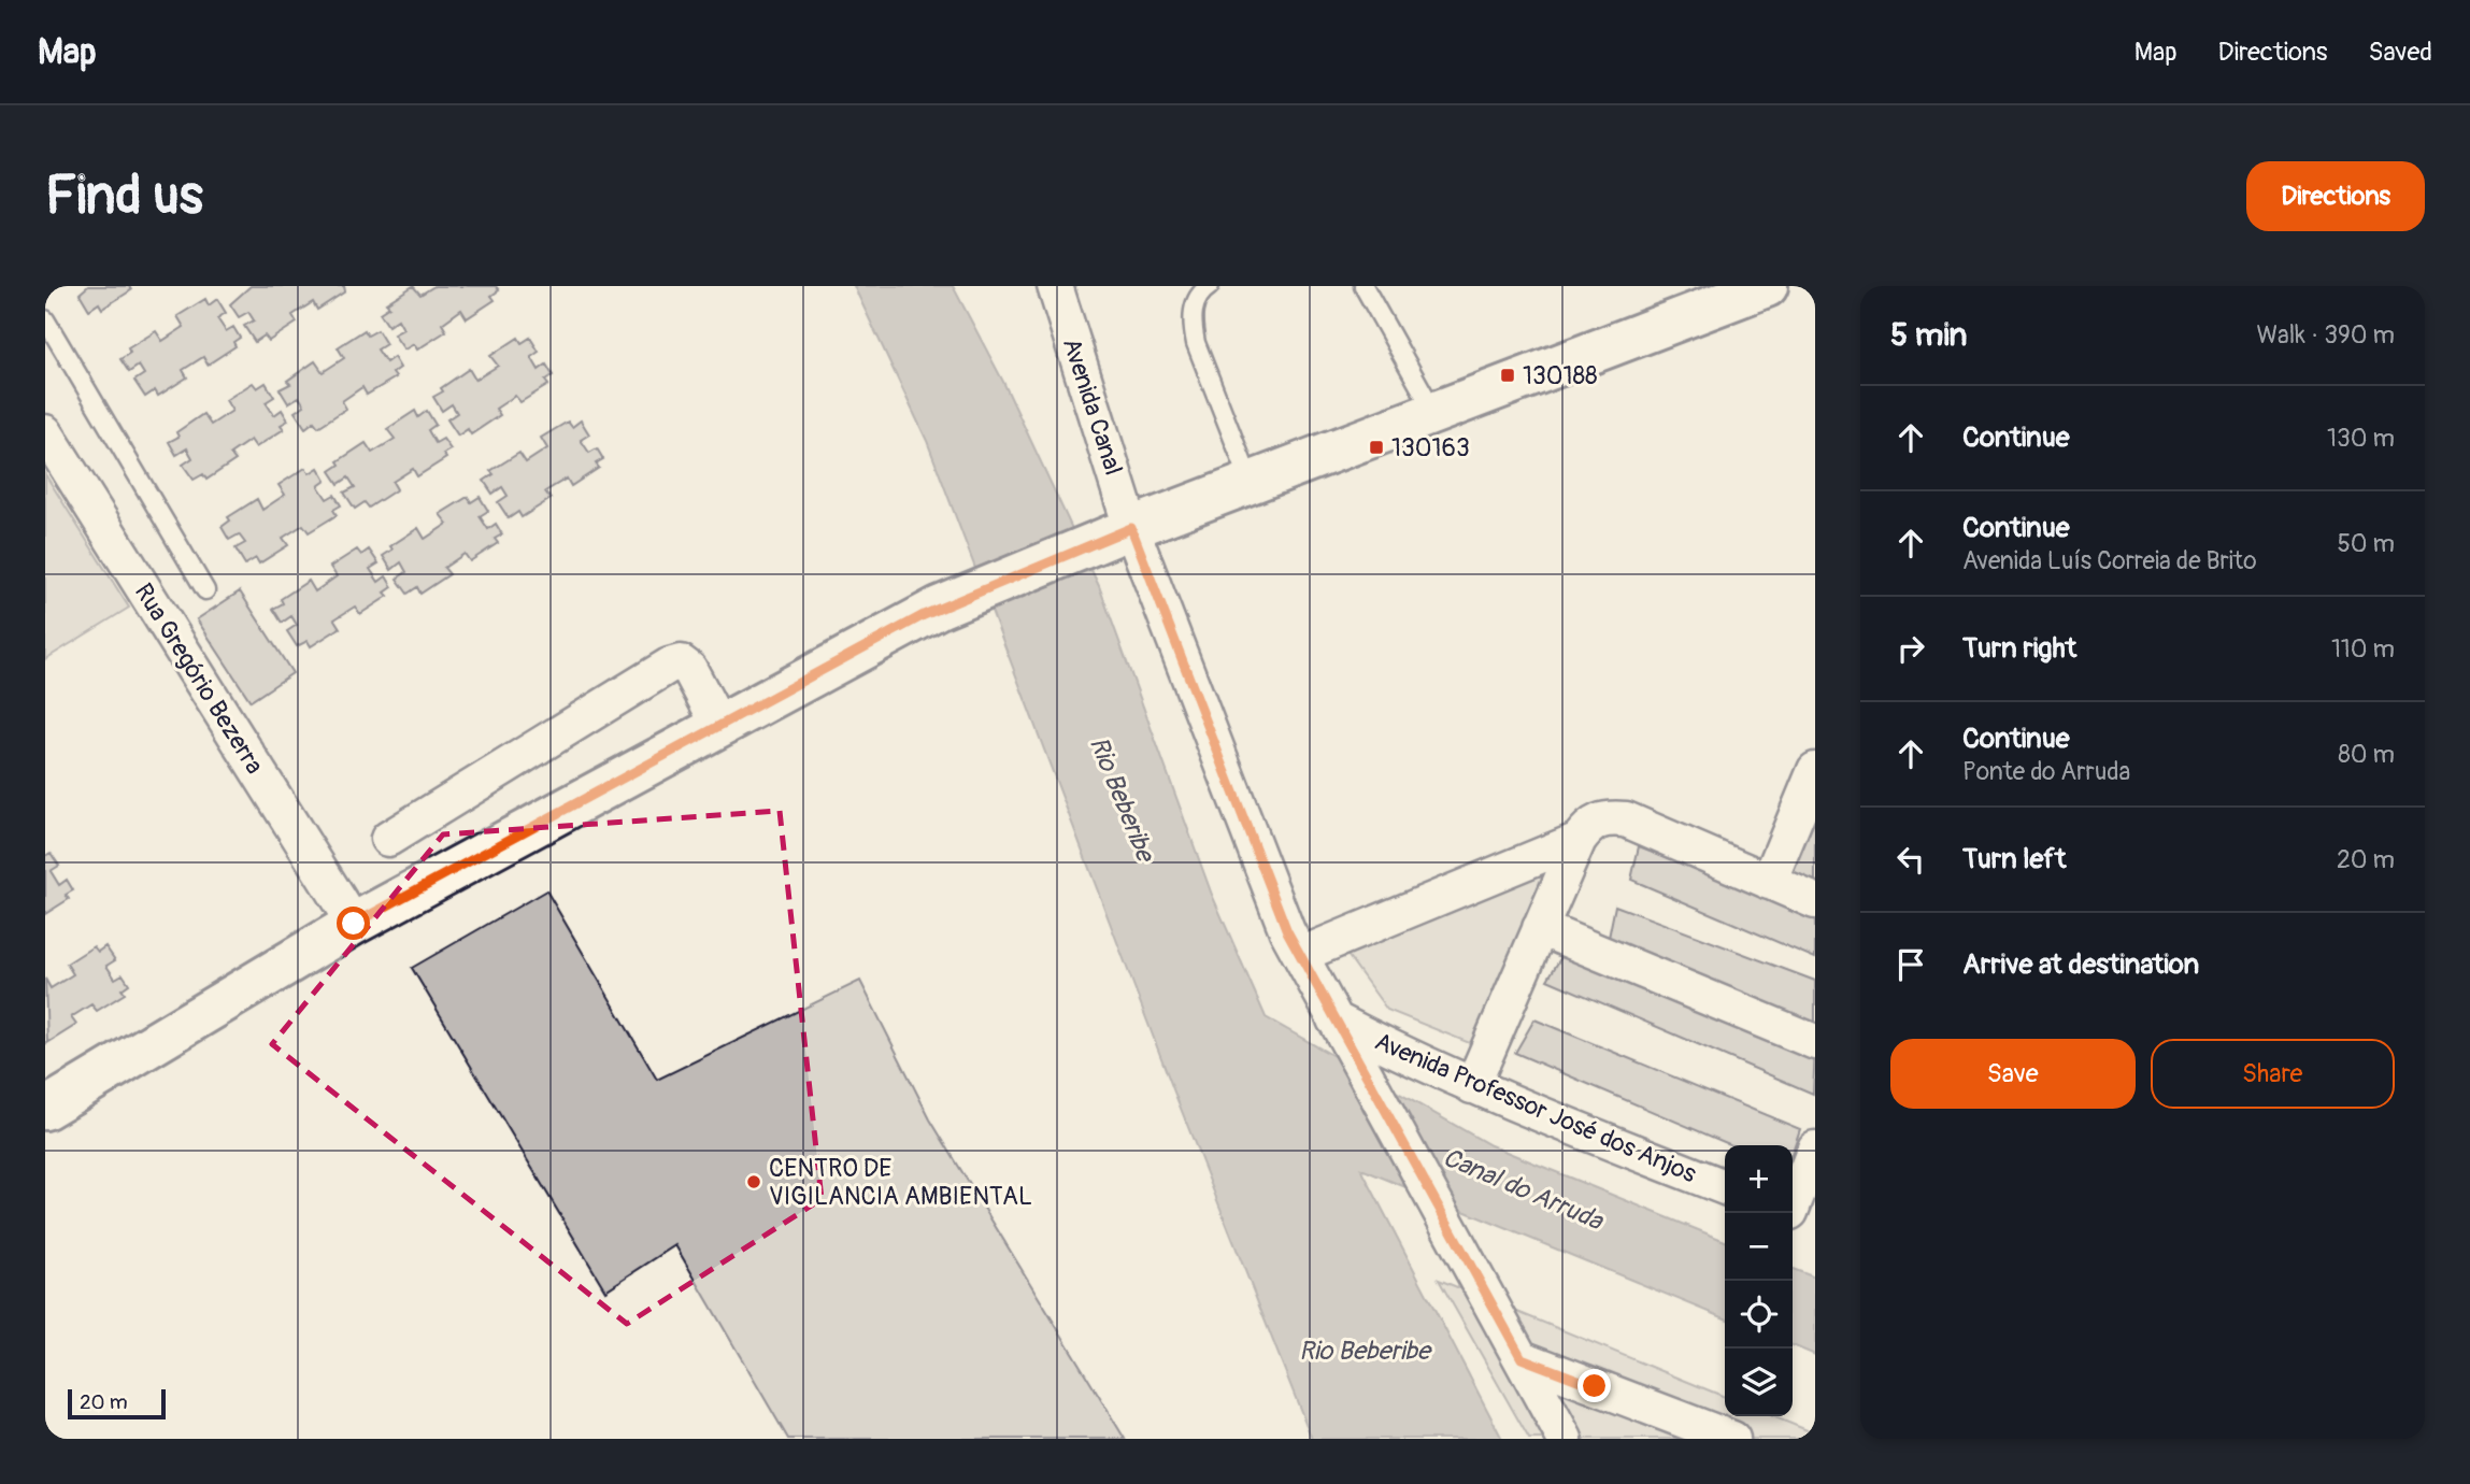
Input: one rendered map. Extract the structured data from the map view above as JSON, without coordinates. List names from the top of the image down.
{
  "streets": {
    "street": ["Avenida Canal", "Rua Gregório Bezerra", "Avenida Professor José dos Anjos"]
  },
  "water": ["Rio Beberibe", "Canal do Arruda"],
  "places": {
    "transit": ["130188", "130163"],
    "other": ["CENTRO DE VIGILANCIA AMBIENTAL"]
  },
  "scale_bar": "20 m",
  "page": {
    "header": "Map",
    "nav": ["Map", "Directions", "Saved"],
    "buttons": [
      "Directions",
      ["Save", "Share"]
    ],
    "title": "Find us",
    "heading": ["5 min", "Walk · 390 m"],
    "list": [
      ["Continue", "130 m"],
      ["Continue", "Avenida Luís Correia de Brito", "50 m"],
      ["Turn right", "110 m"],
      ["Continue", "Ponte do Arruda", "80 m"],
      ["Turn left", "20 m"],
      "Arrive at destination"
    ],
    "map_buttons": ["+", "−"],
    "scale": "20 m"
  }
}
